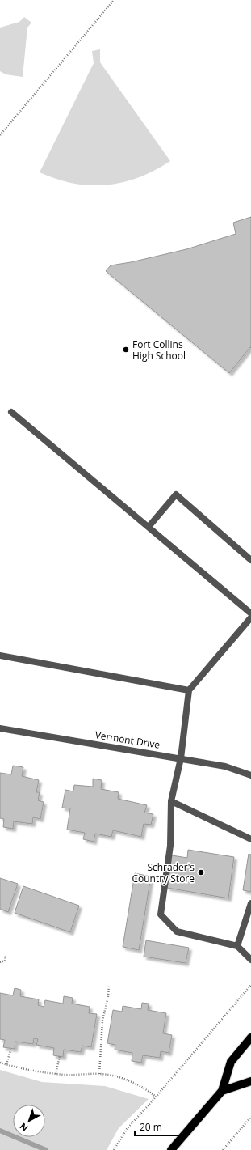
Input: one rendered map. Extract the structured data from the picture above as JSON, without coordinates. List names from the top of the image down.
{
  "streets": {
    "street": ["Vermont Drive"]
  },
  "places": ["Fort Collins High School", "Schrader's Country Store"],
  "scale_bar": "20 m",
  "north": "bottom left"
}
